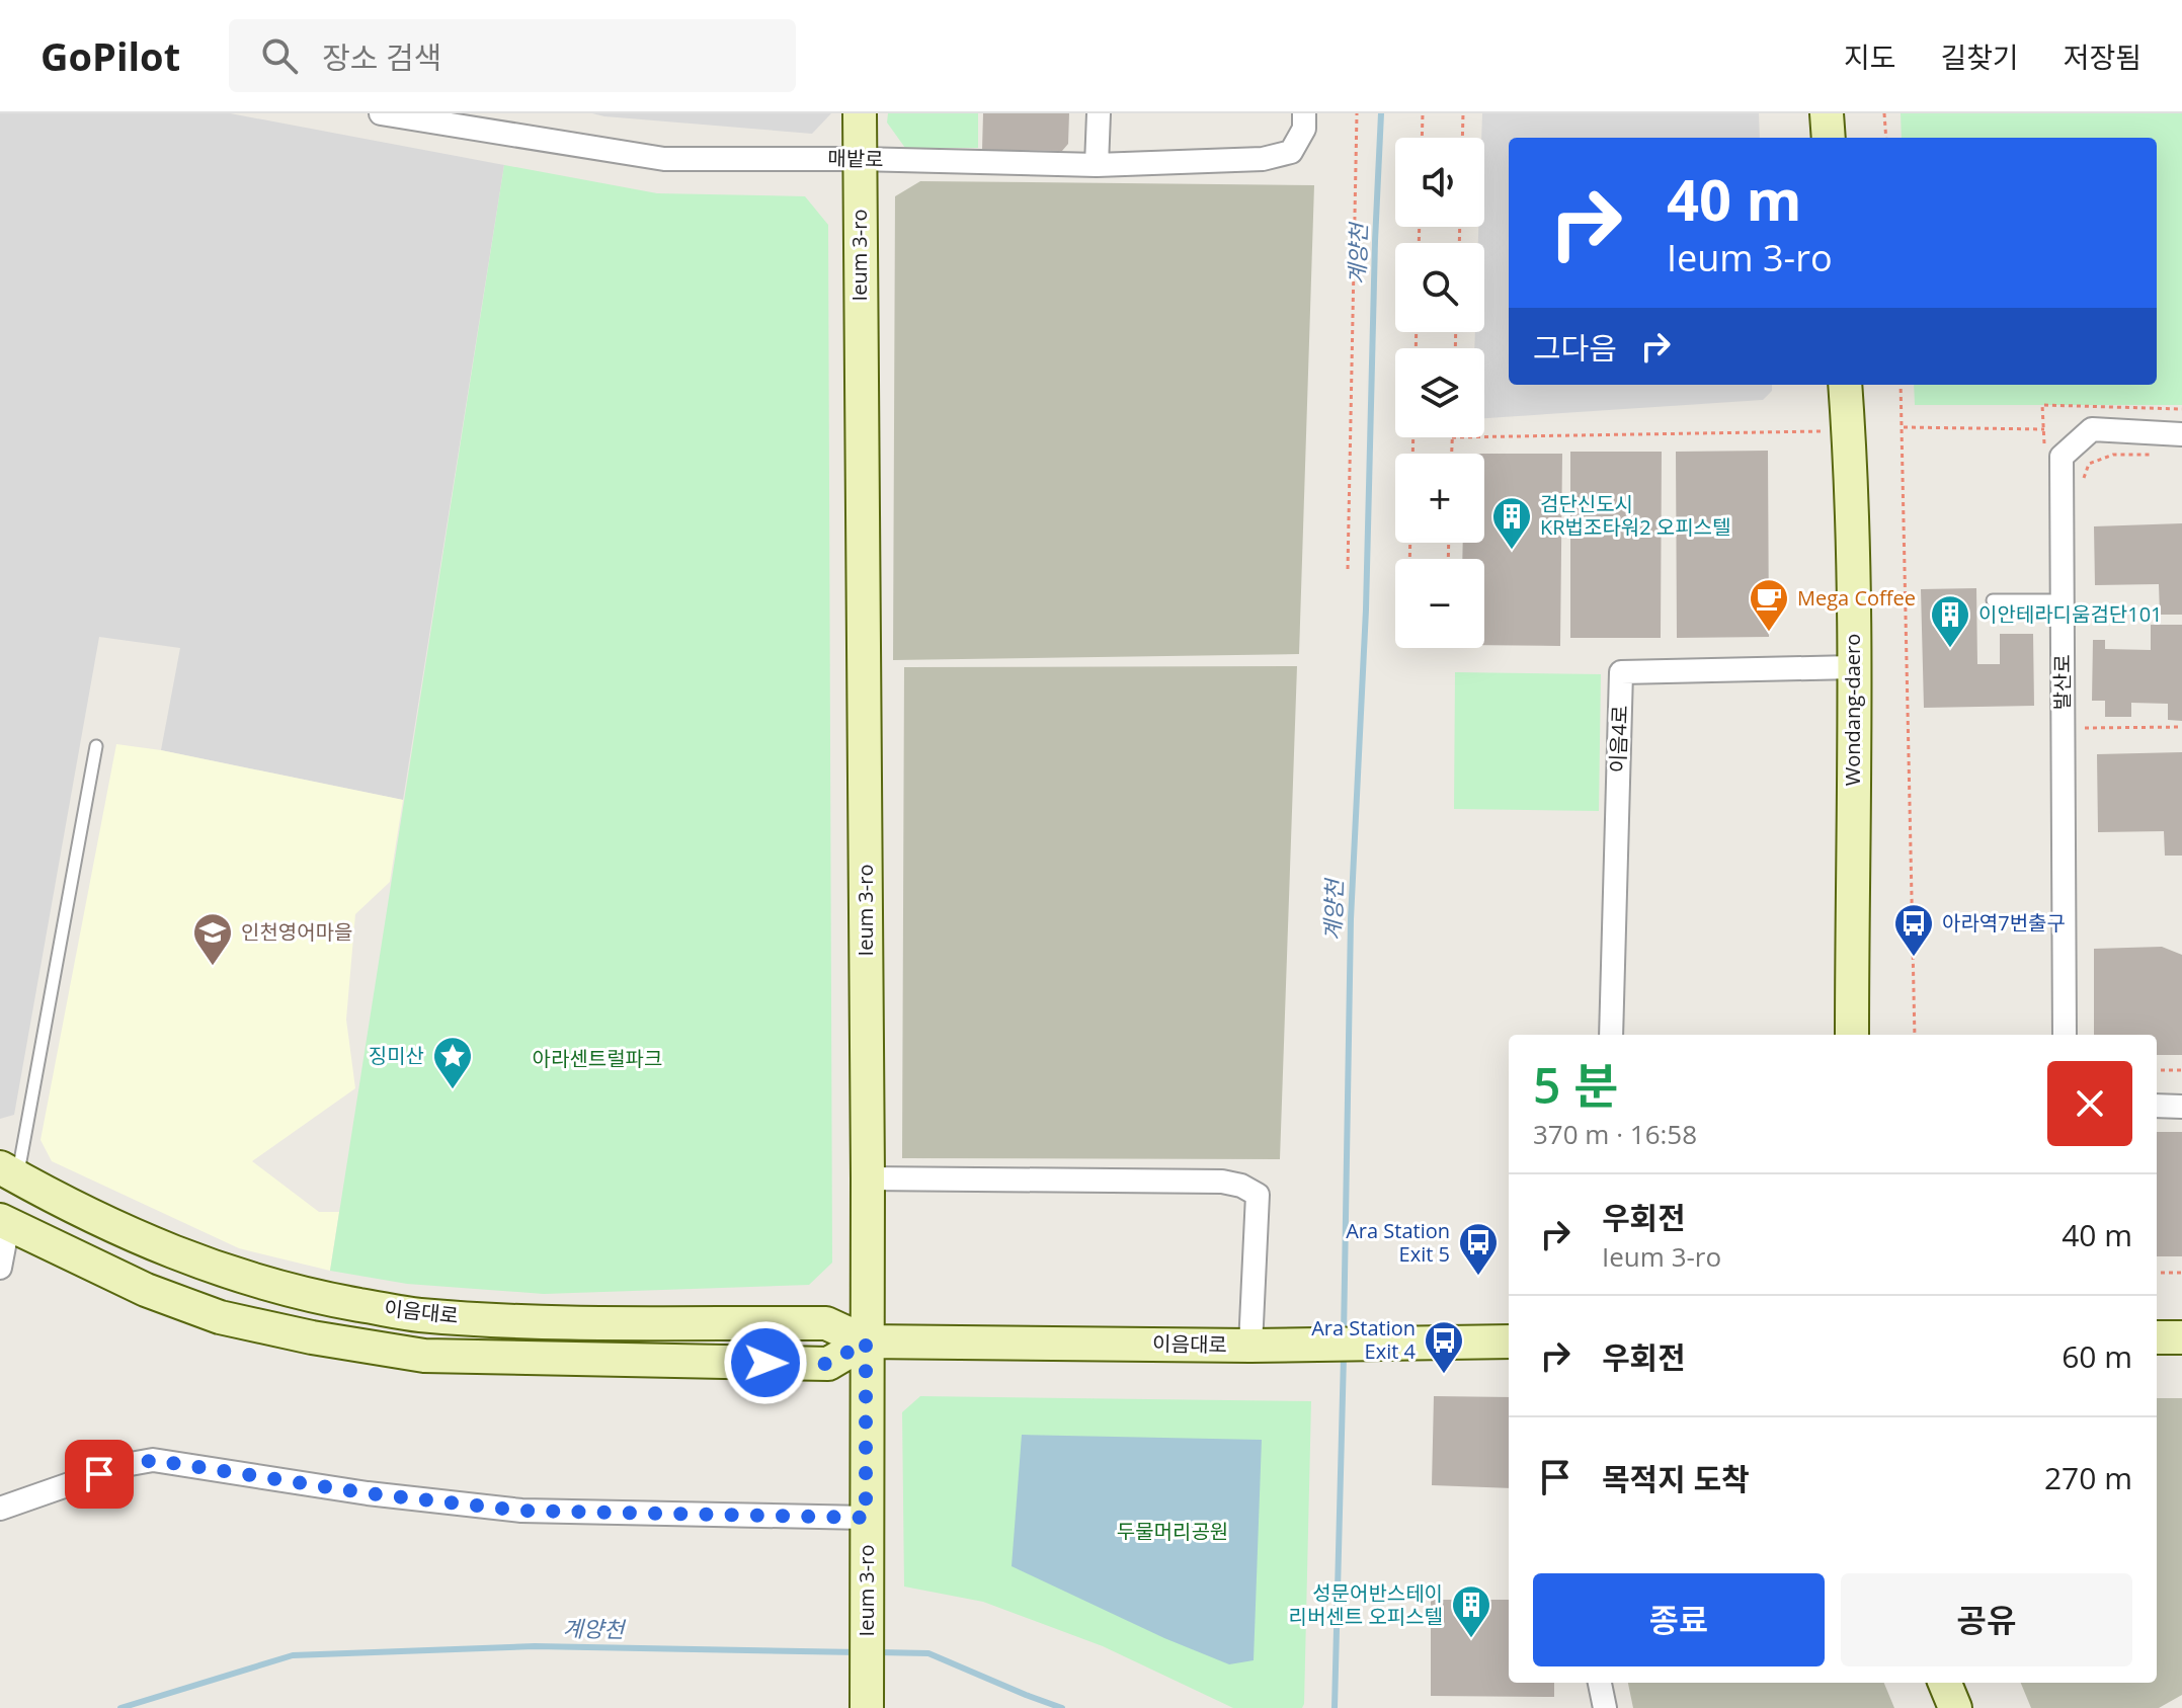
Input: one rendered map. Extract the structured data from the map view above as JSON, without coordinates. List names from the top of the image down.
{
  "streets": {
    "main road": ["Ieum 3-ro", "Wondang-daero", "이음대로"],
    "street": ["매밭로", "발산로", "이음4로"]
  },
  "crossings": [
    ["매밭로", "Ieum 3-ro"],
    ["Ieum 3-ro", "이음대로"],
    ["Wondang-daero", "이음4로"]
  ],
  "water": ["계양천"],
  "parks": ["아라센트럴파크", "두물머리공원"],
  "places": {
    "building": ["검단신도시 KR법조타워2 오피스텔", "이안테라디움검단101", "성문어반스테이 리버센트 오피스텔"],
    "cafe": ["Mega Coffee"],
    "bus stop": ["아라역7번출구", "Ara Station Exit 5", "Ara Station Exit 4"],
    "school or university": ["인천영어마을"],
    "place": ["징미산"]
  },
  "page": {
    "header": "GoPilot",
    "search": "장소 검색",
    "nav": ["지도", "길찾기", "저장됨"],
    "map_buttons": ["+", "−"],
    "turn": ["40 m", "Ieum 3-ro"],
    "then": "그다음",
    "heading": ["5 분", "370 m · 16:58"],
    "list": [
      {
        "name": "우회전",
        "note": "Ieum 3-ro",
        "value": "40 m"
      },
      {
        "name": "우회전",
        "value": "60 m"
      },
      {
        "name": "목적지 도착",
        "value": "270 m"
      }
    ],
    "buttons": ["종료", "공유"]
  }
}
